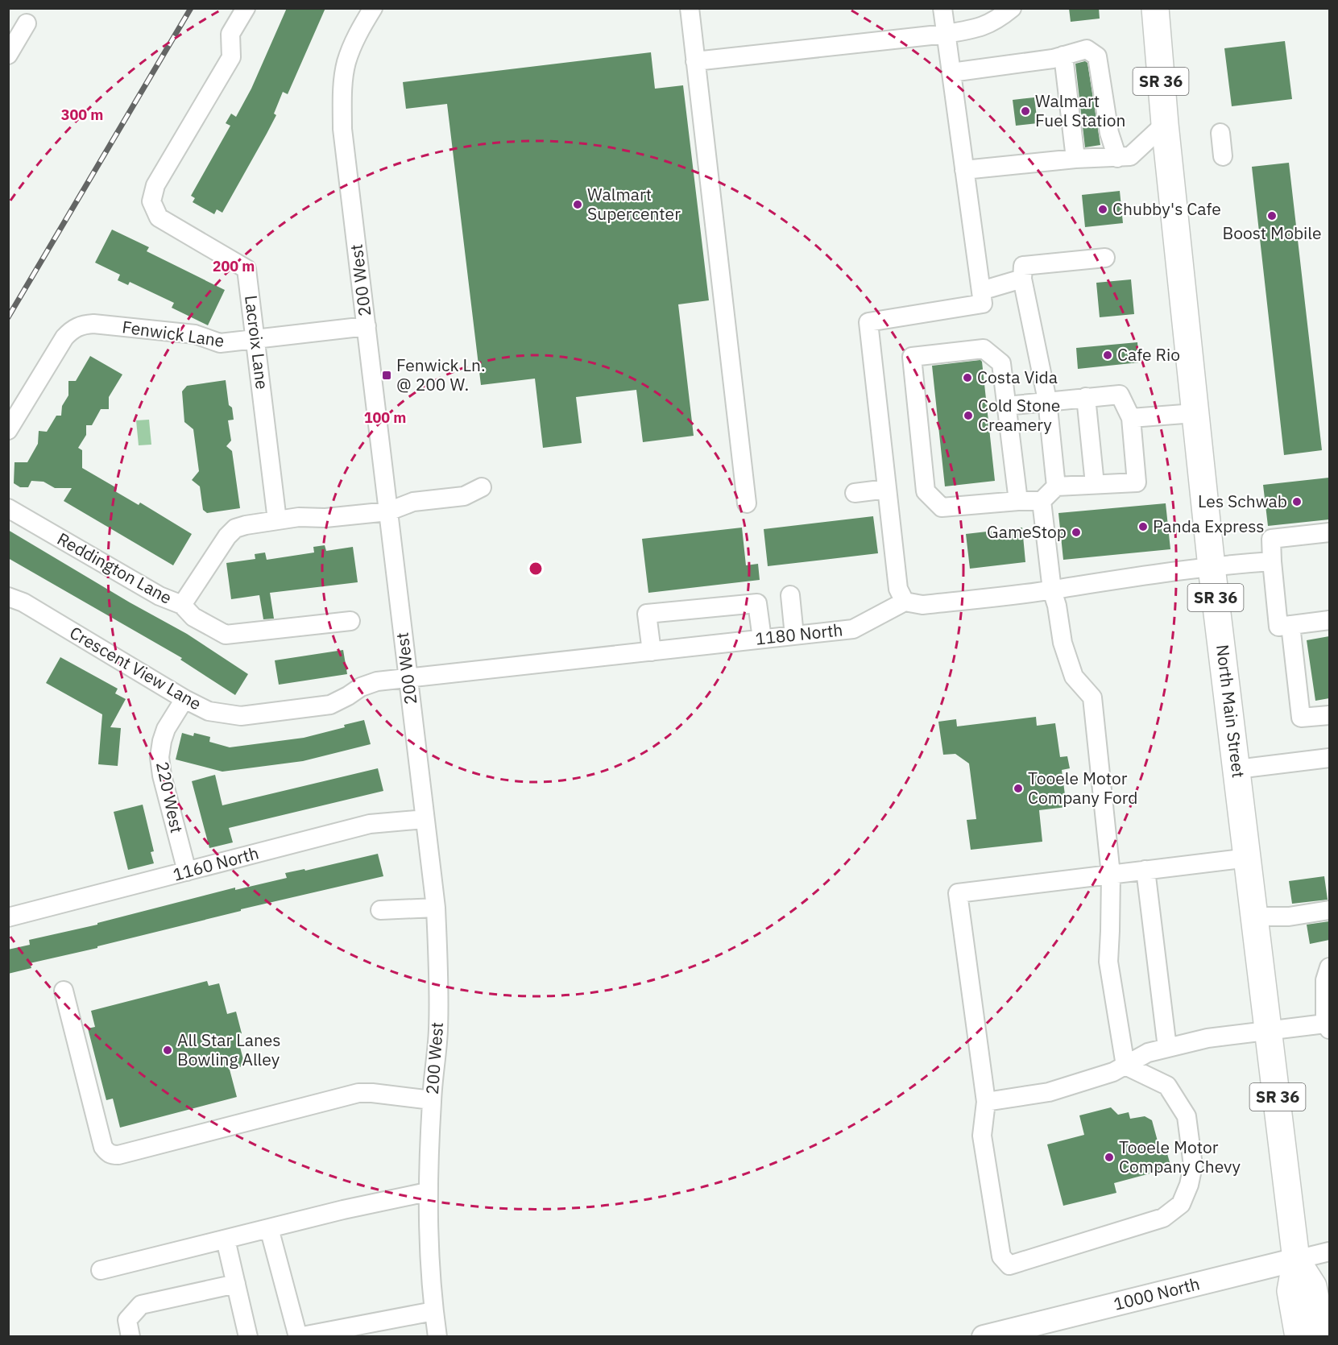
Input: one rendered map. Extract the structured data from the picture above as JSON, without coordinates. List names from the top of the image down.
{
  "streets": {
    "highway": ["SR 36", "North Main Street"],
    "main road": ["1000 North"],
    "street": [
      "200 West",
      "Fenwick Lane",
      "Lacroix Lane",
      "Reddington Lane",
      "1180 North",
      "Crescent View Lane",
      "220 West",
      "1160 North"
    ]
  },
  "crossings": [
    ["SR 36", "North Main Street"],
    ["SR 36", "1000 North"],
    ["200 West", "Fenwick Lane"],
    ["200 West", "Reddington Lane"],
    ["200 West", "1180 North"],
    ["200 West", "Crescent View Lane"],
    ["200 West", "1160 North"],
    ["Fenwick Lane", "Lacroix Lane"],
    ["Lacroix Lane", "Reddington Lane"],
    ["1180 North", "Crescent View Lane"],
    ["Crescent View Lane", "220 West"],
    ["North Main Street", "1000 North"],
    ["220 West", "1160 North"]
  ],
  "places": {
    "other": [
      "Walmart Fuel Station",
      "Walmart Supercenter",
      "Chubby's Cafe",
      "Boost Mobile",
      "Cafe Rio",
      "Costa Vida",
      "Cold Stone Creamery",
      "Les Schwab",
      "Panda Express",
      "GameStop",
      "Tooele Motor Company Ford",
      "All Star Lanes Bowling Alley",
      "Tooele Motor Company Chevy"
    ],
    "transit": ["Fenwick Ln. @ 200 W."]
  },
  "rings": ["300 m", "200 m", "100 m"]
}
